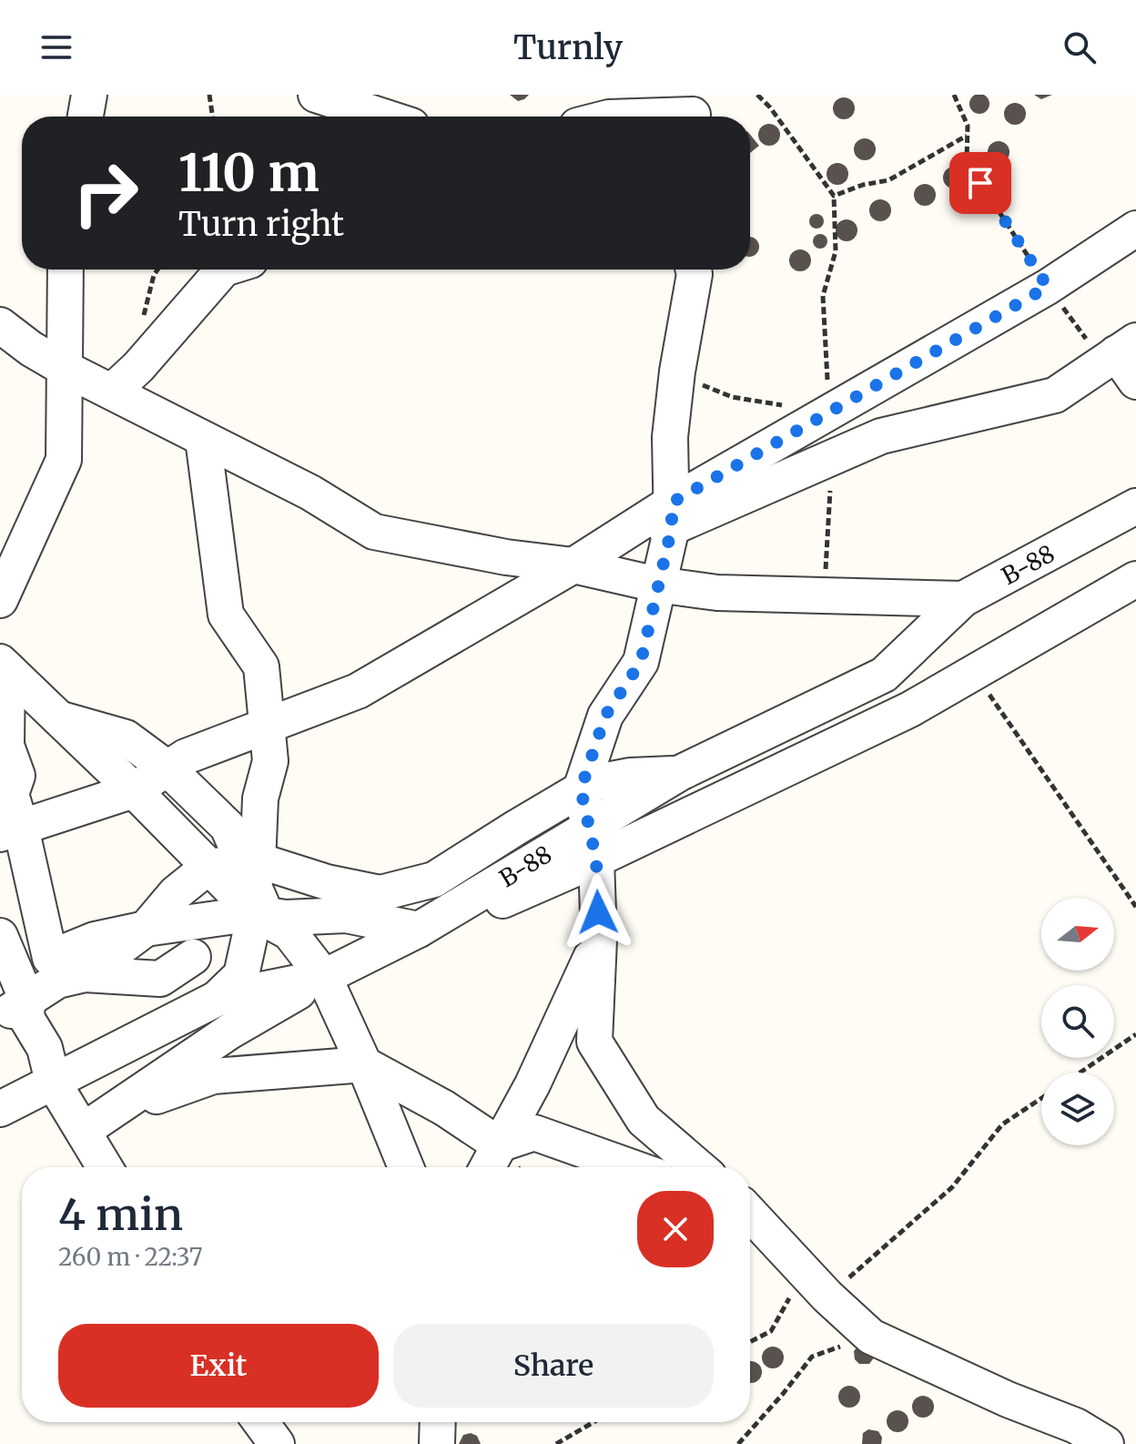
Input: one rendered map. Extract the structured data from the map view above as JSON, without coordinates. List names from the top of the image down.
{
  "streets": {
    "street": ["B-88"]
  },
  "north": "right",
  "page": {
    "header": "Turnly",
    "turn": ["110 m", "Turn right"],
    "heading": ["4 min", "260 m · 22:37"],
    "buttons": ["Exit", "Share"]
  }
}
